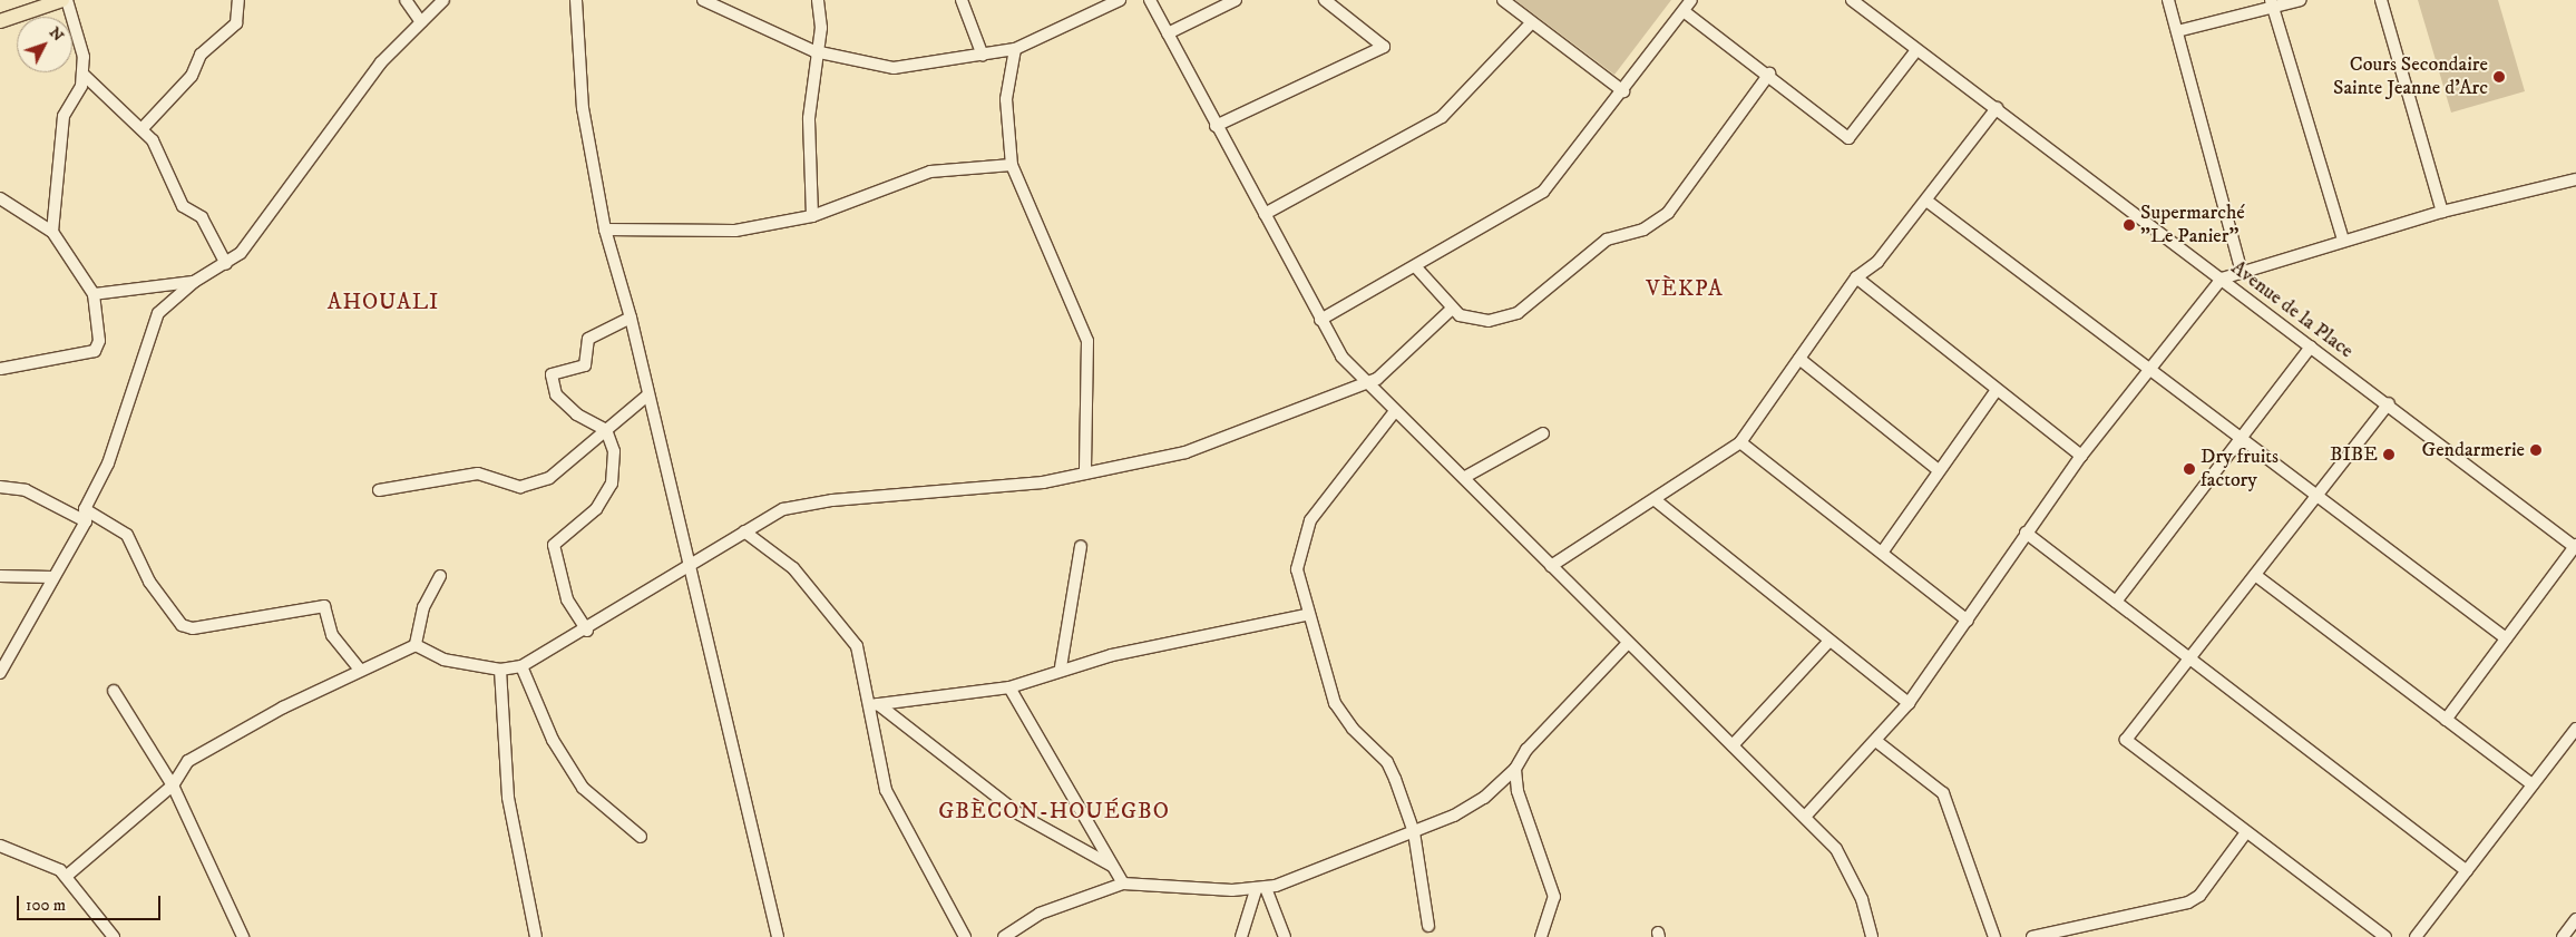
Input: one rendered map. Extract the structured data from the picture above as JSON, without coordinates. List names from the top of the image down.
{
  "streets": {
    "street": ["Avenue de la Place"]
  },
  "districts": ["VÈKPA", "AHOUALI", "GBÈCON-HOUÉGBO"],
  "places": [
    "Cours Secondaire Sainte Jeanne d'Arc",
    "Supermarché \"Le Panier\"",
    "Gendarmerie",
    "BIBE",
    "Dry fruits factory"
  ],
  "scale_bar": "100 m",
  "north": "top right"
}
